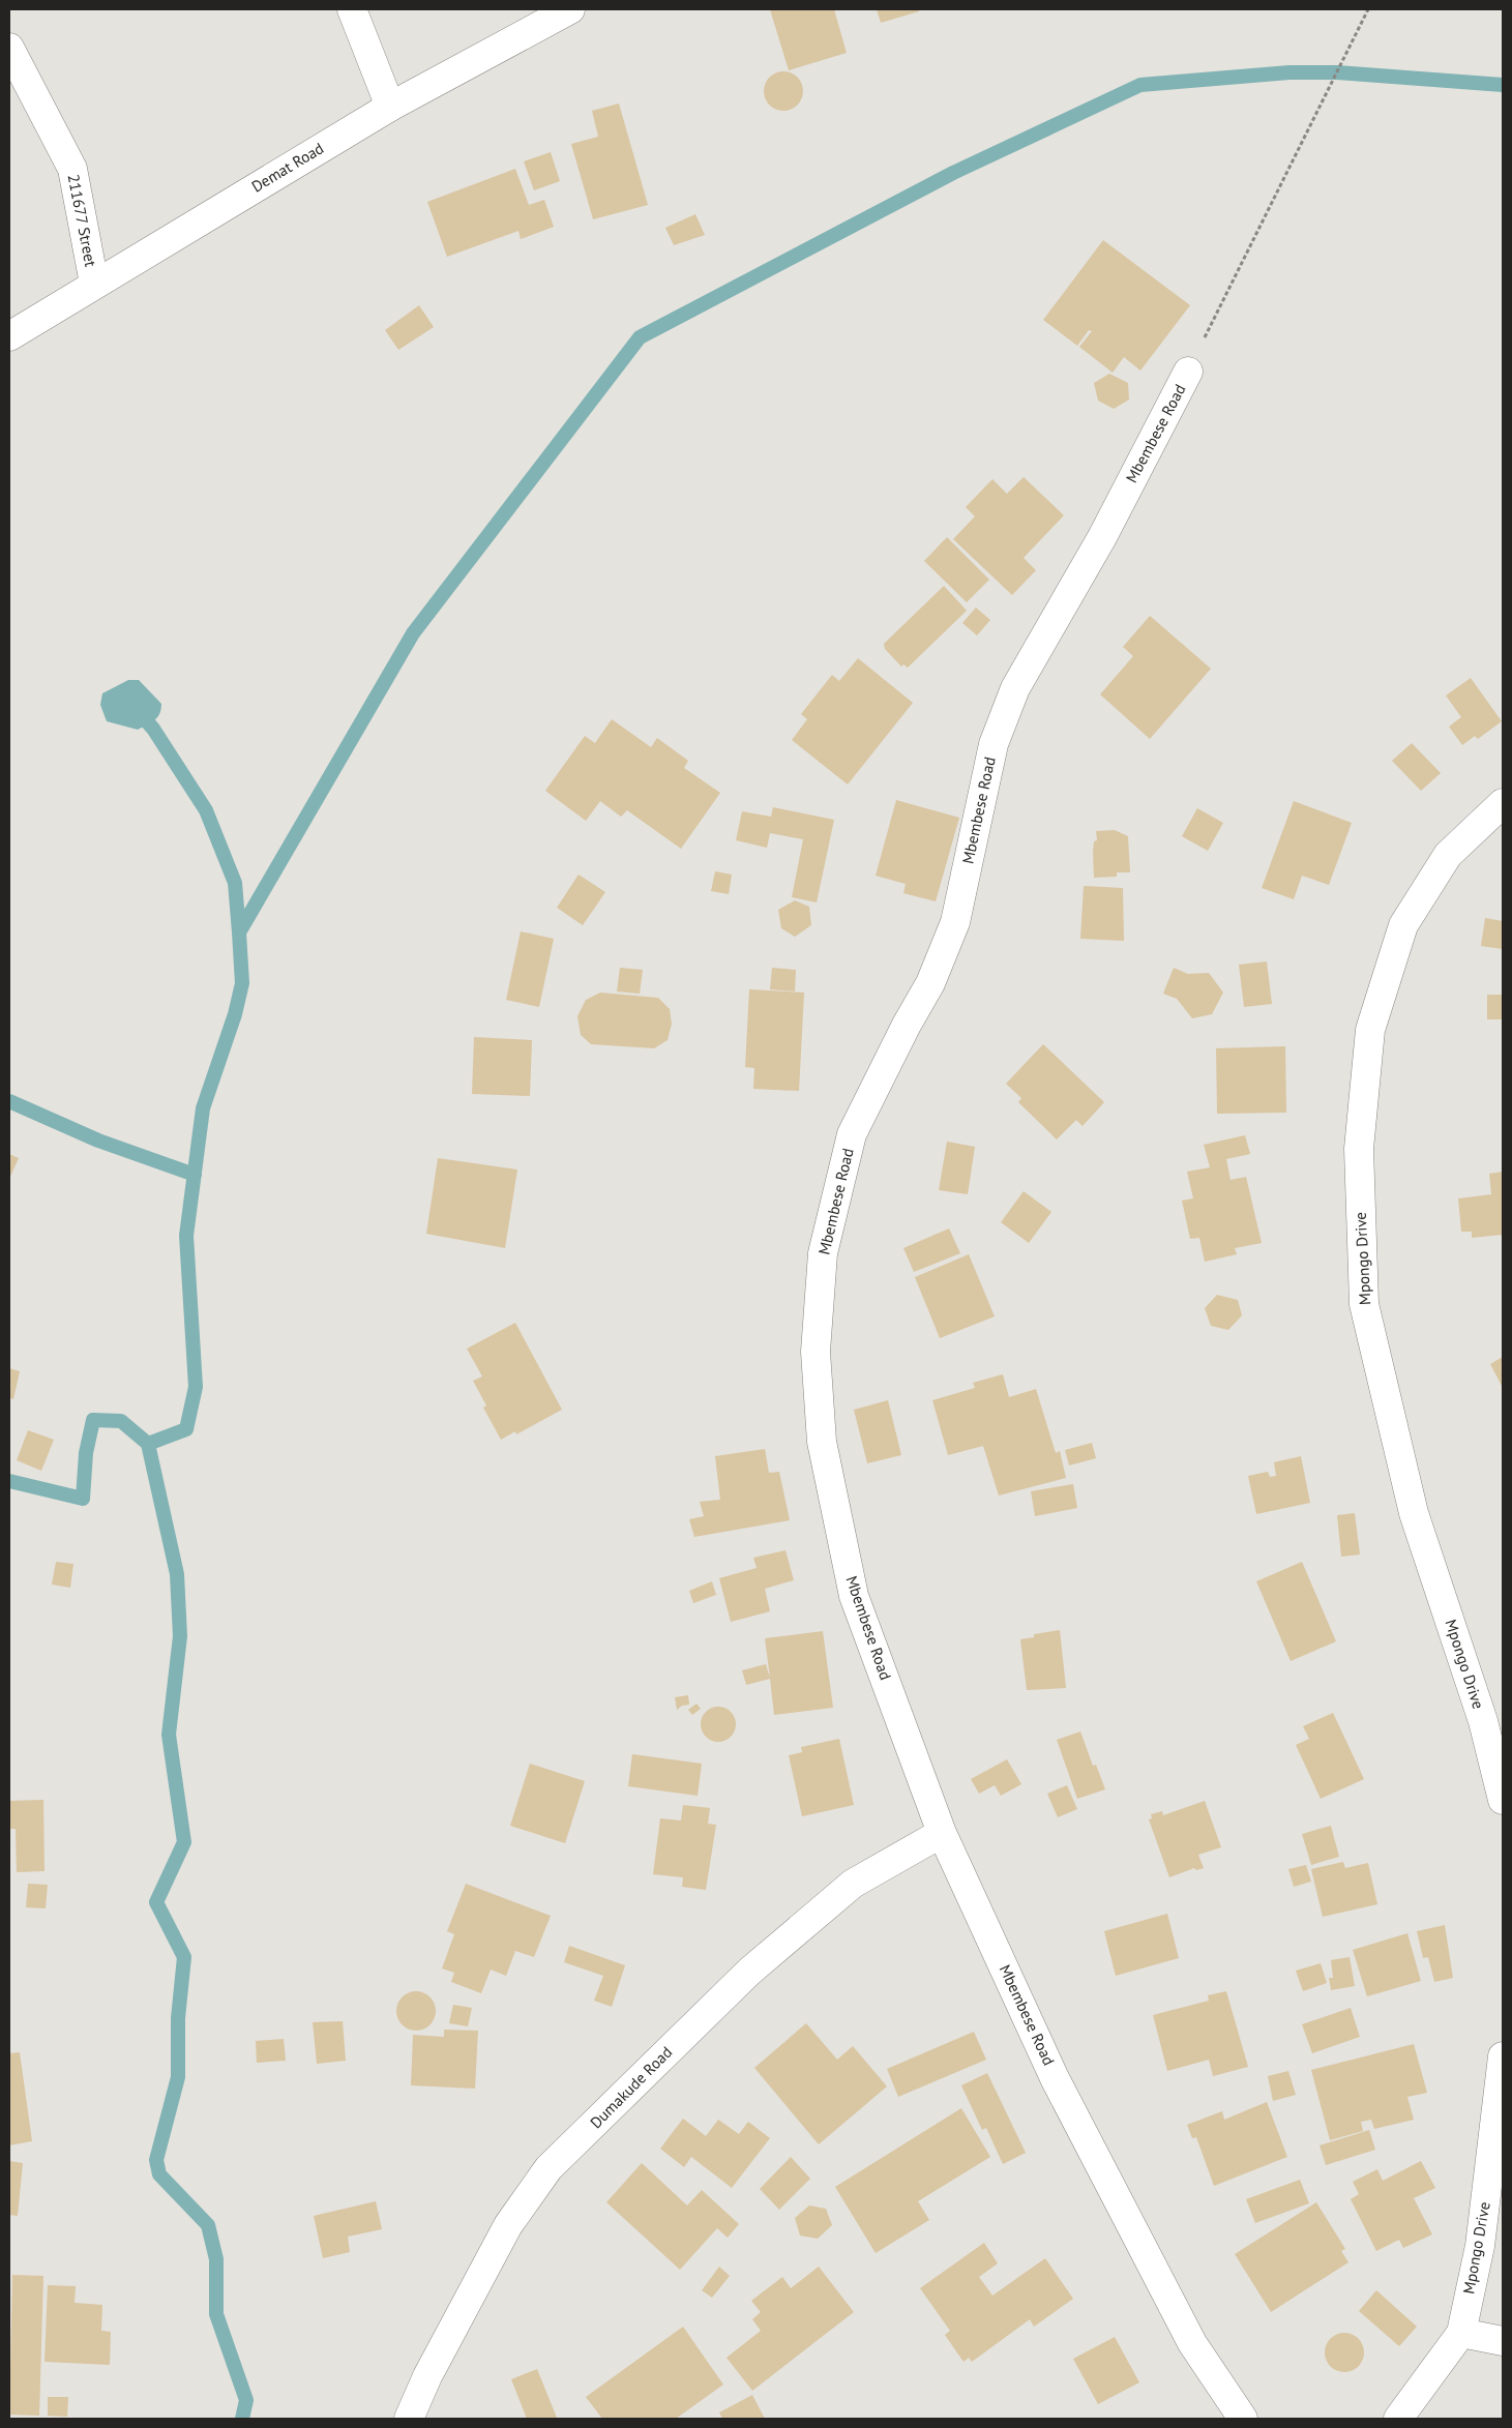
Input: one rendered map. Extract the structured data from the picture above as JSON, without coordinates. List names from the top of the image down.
{
  "streets": {
    "street": [
      "Demat Road",
      "211677 Street",
      "Mbembese Road",
      "Mpongo Drive",
      "Dumakude Road"
    ]
  },
  "crossings": [
    ["Demat Road", "211677 Street"],
    ["Mbembese Road", "Dumakude Road"]
  ]
}
